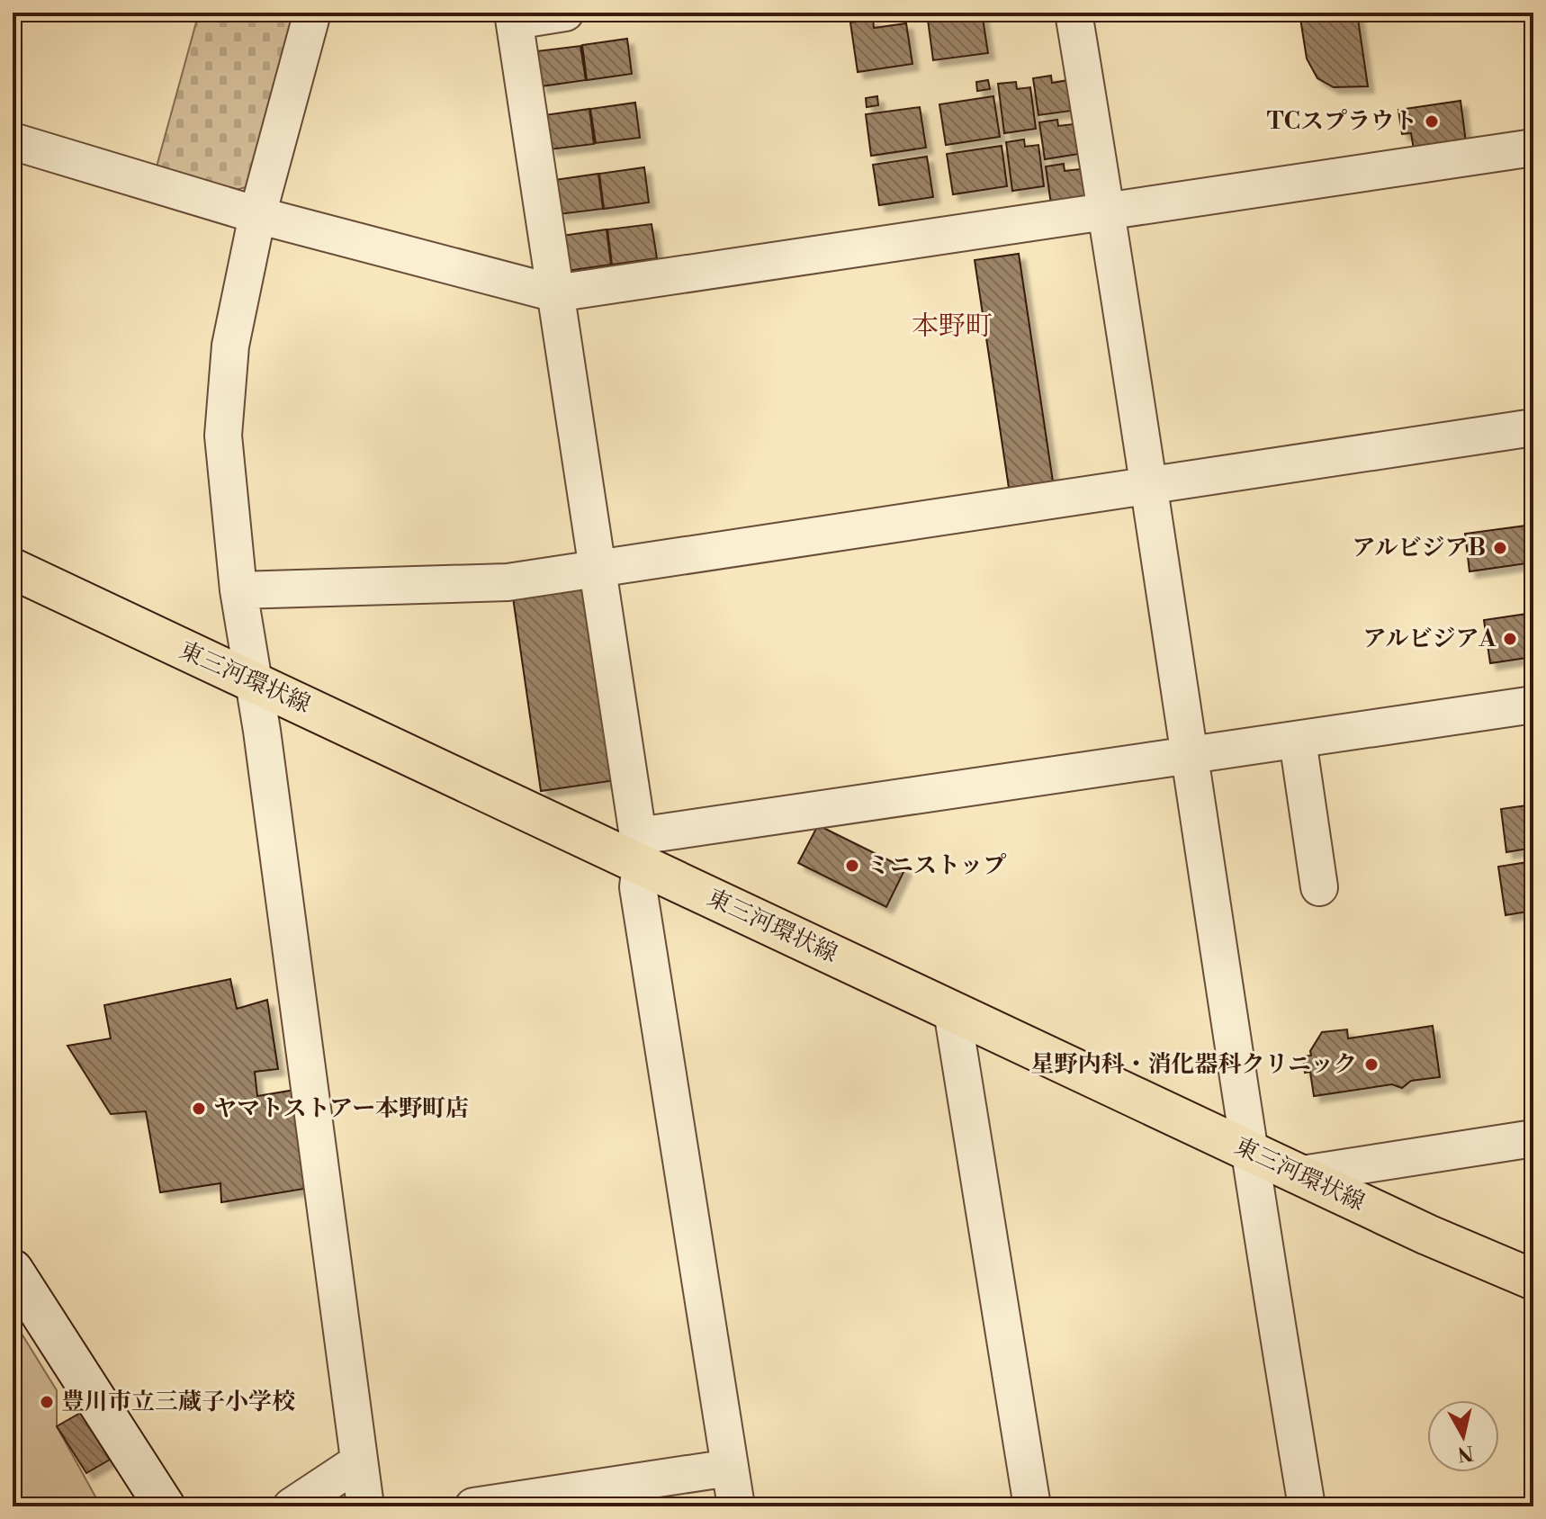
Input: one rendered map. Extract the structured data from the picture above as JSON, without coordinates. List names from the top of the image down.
{
  "streets": {
    "main road": ["東三河環状線"]
  },
  "districts": ["本野町"],
  "places": [
    "TCスプラウト",
    "アルビジアB",
    "アルビジアA",
    "ミニストップ",
    "星野内科・消化器科クリニック",
    "ヤマトストアー本野町店",
    "豊川市立三蔵子小学校"
  ],
  "north": "bottom"
}
